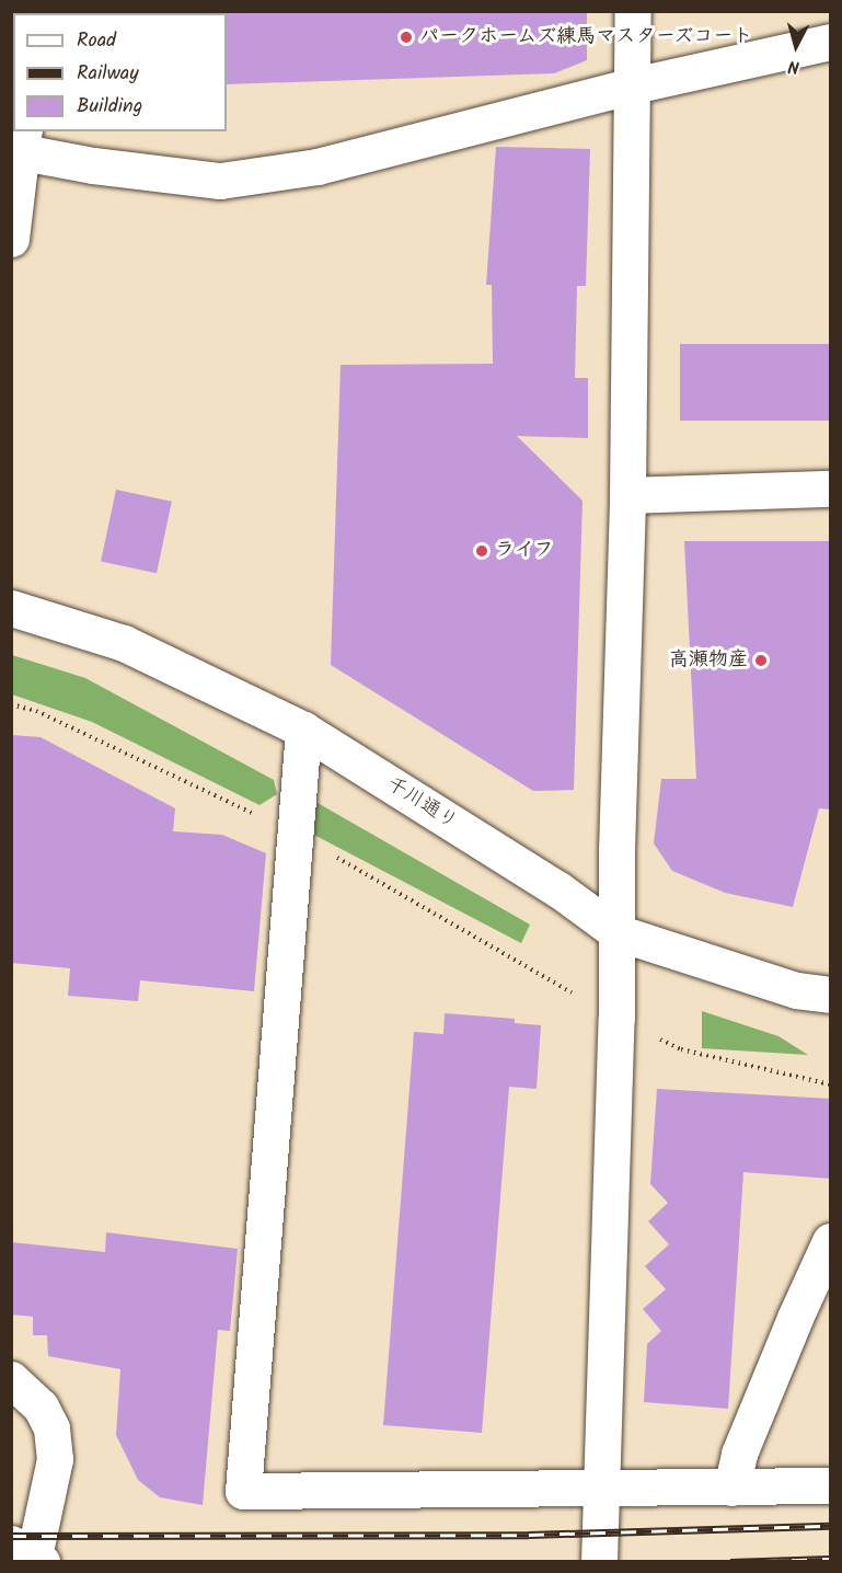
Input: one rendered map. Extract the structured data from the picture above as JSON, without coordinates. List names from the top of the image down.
{
  "streets": {
    "street": ["千川通り"]
  },
  "places": ["パークホームズ練馬マスターズコート", "ライフ", "高瀬物産"],
  "legend": ["Road", "Railway", "Building"],
  "north": "bottom"
}
